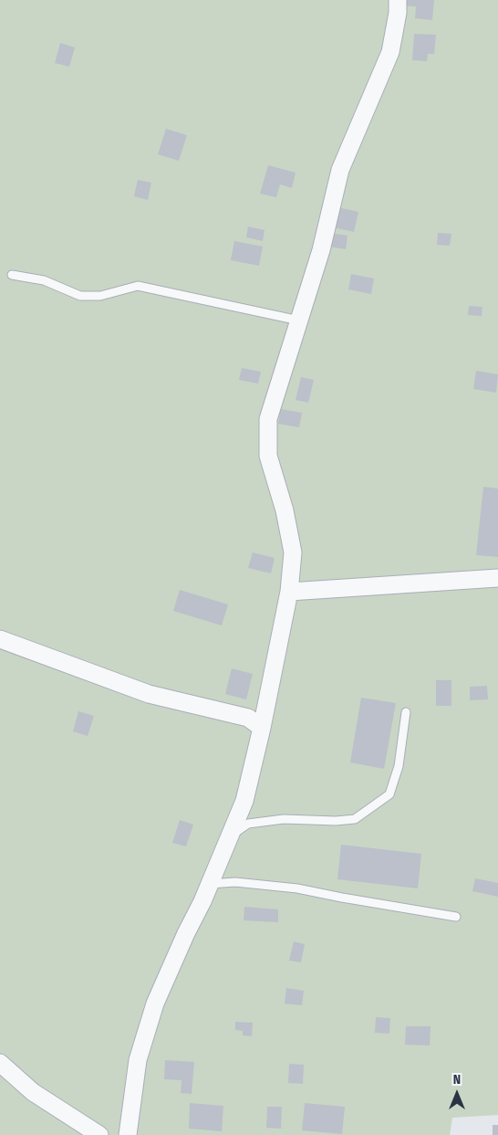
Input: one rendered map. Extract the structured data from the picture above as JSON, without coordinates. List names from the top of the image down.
{
  "north": "top"
}
